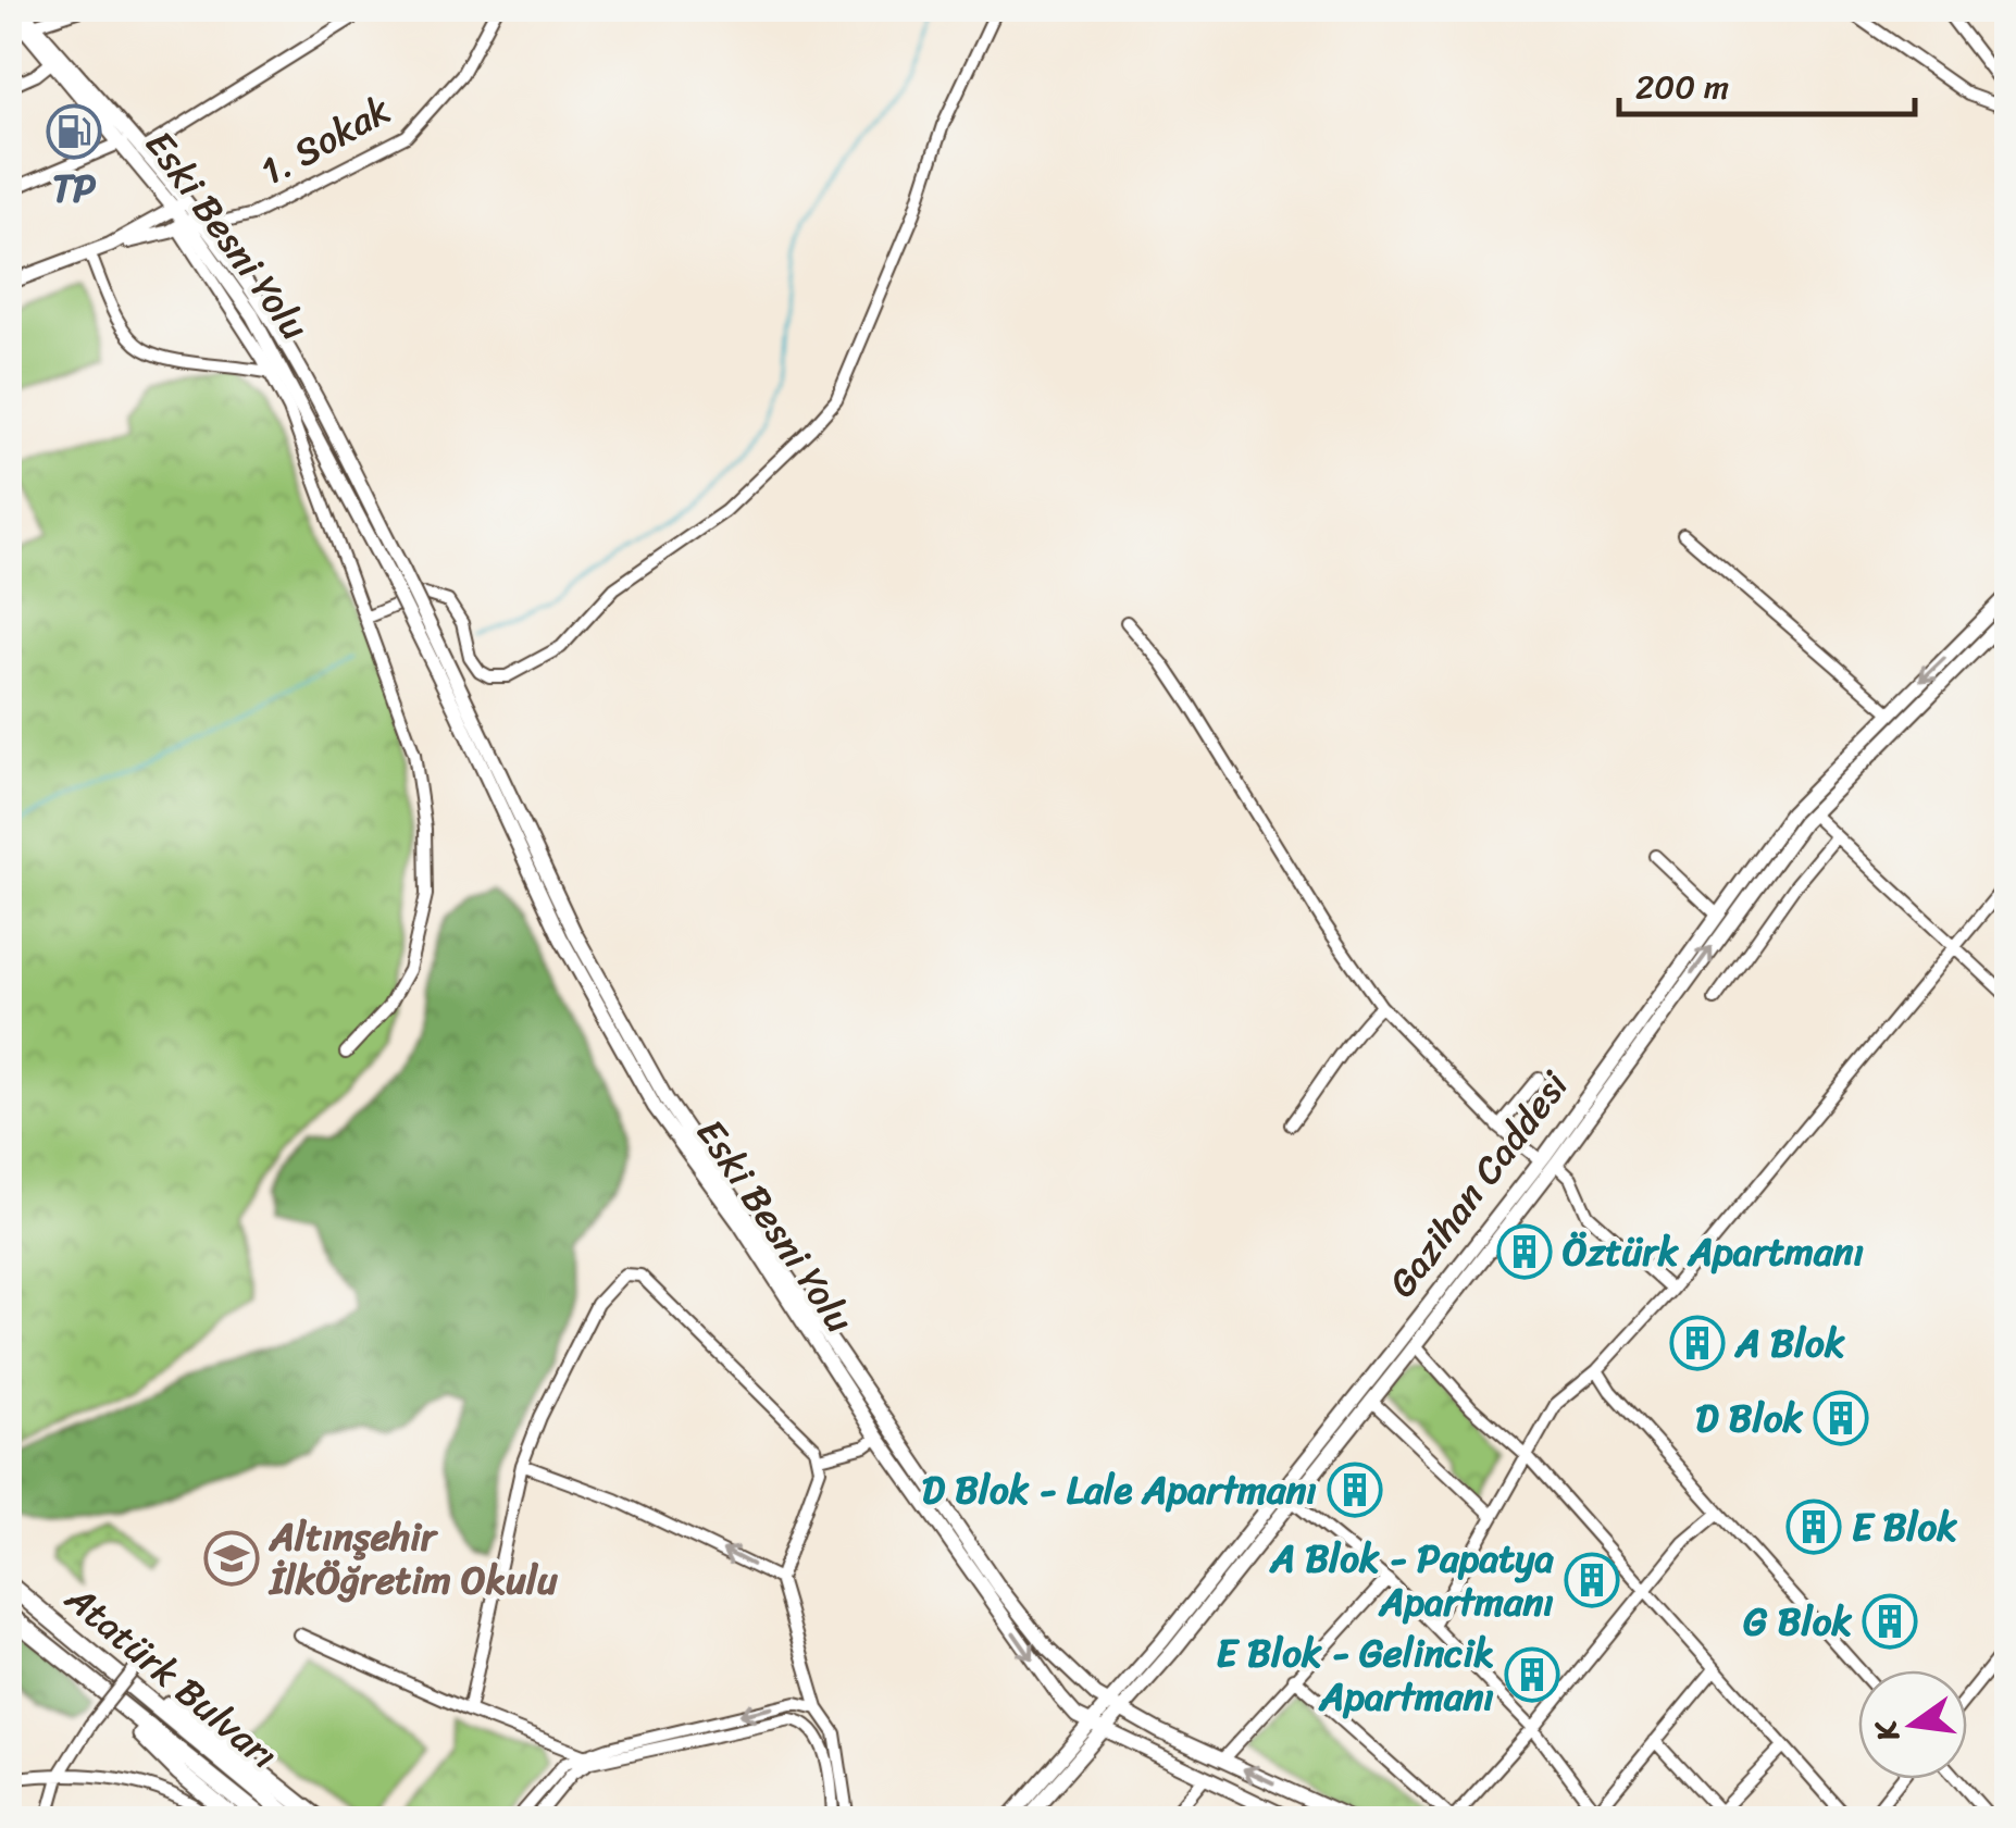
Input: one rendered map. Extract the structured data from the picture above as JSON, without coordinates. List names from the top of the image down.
{
  "streets": {
    "highway": ["Atatürk Bulvarı"],
    "main road": ["Eski Besni Yolu", "Gazihan Caddesi"],
    "street": ["1. Sokak"]
  },
  "crossings": [
    ["1. Sokak", "Eski Besni Yolu"],
    ["Eski Besni Yolu", "Gazihan Caddesi"]
  ],
  "places": {
    "fuel station": ["TP"],
    "building": [
      "Öztürk Apartmanı",
      "A Blok",
      "D Blok",
      "D Blok - Lale Apartmanı",
      "E Blok",
      "A Blok - Papatya Apartmanı",
      "G Blok",
      "E Blok - Gelincik Apartmanı"
    ],
    "school or university": ["Altınşehir İlkÖğretim Okulu"]
  },
  "scale_bar": "200 m",
  "north": "left"
}
